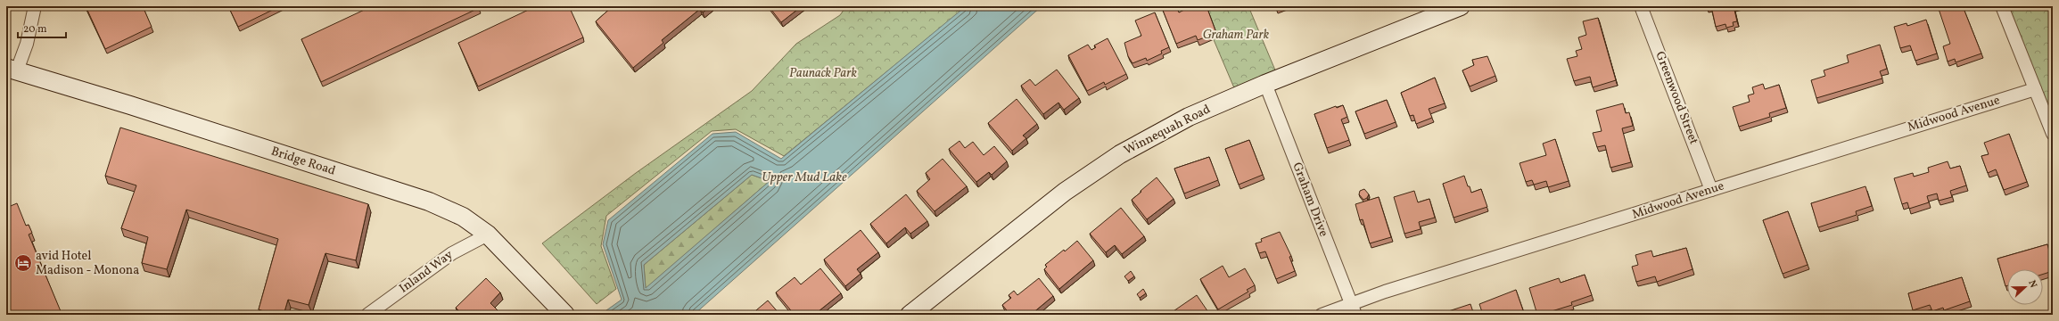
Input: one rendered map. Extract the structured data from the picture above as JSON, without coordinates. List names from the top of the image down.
{
  "streets": {
    "street": [
      "Greenwood Street",
      "Midwood Avenue",
      "Winnequah Road",
      "Bridge Road",
      "Graham Drive",
      "Inland Way"
    ]
  },
  "crossings": [
    ["Greenwood Street", "Midwood Avenue"],
    ["Midwood Avenue", "Graham Drive"],
    ["Winnequah Road", "Graham Drive"],
    ["Bridge Road", "Inland Way"]
  ],
  "water": ["Upper Mud Lake"],
  "parks": ["Graham Park", "Paunack Park"],
  "places": {
    "hotel": ["avid Hotel Madison - Monona"]
  },
  "scale_bar": "20 m",
  "north": "right"
}
